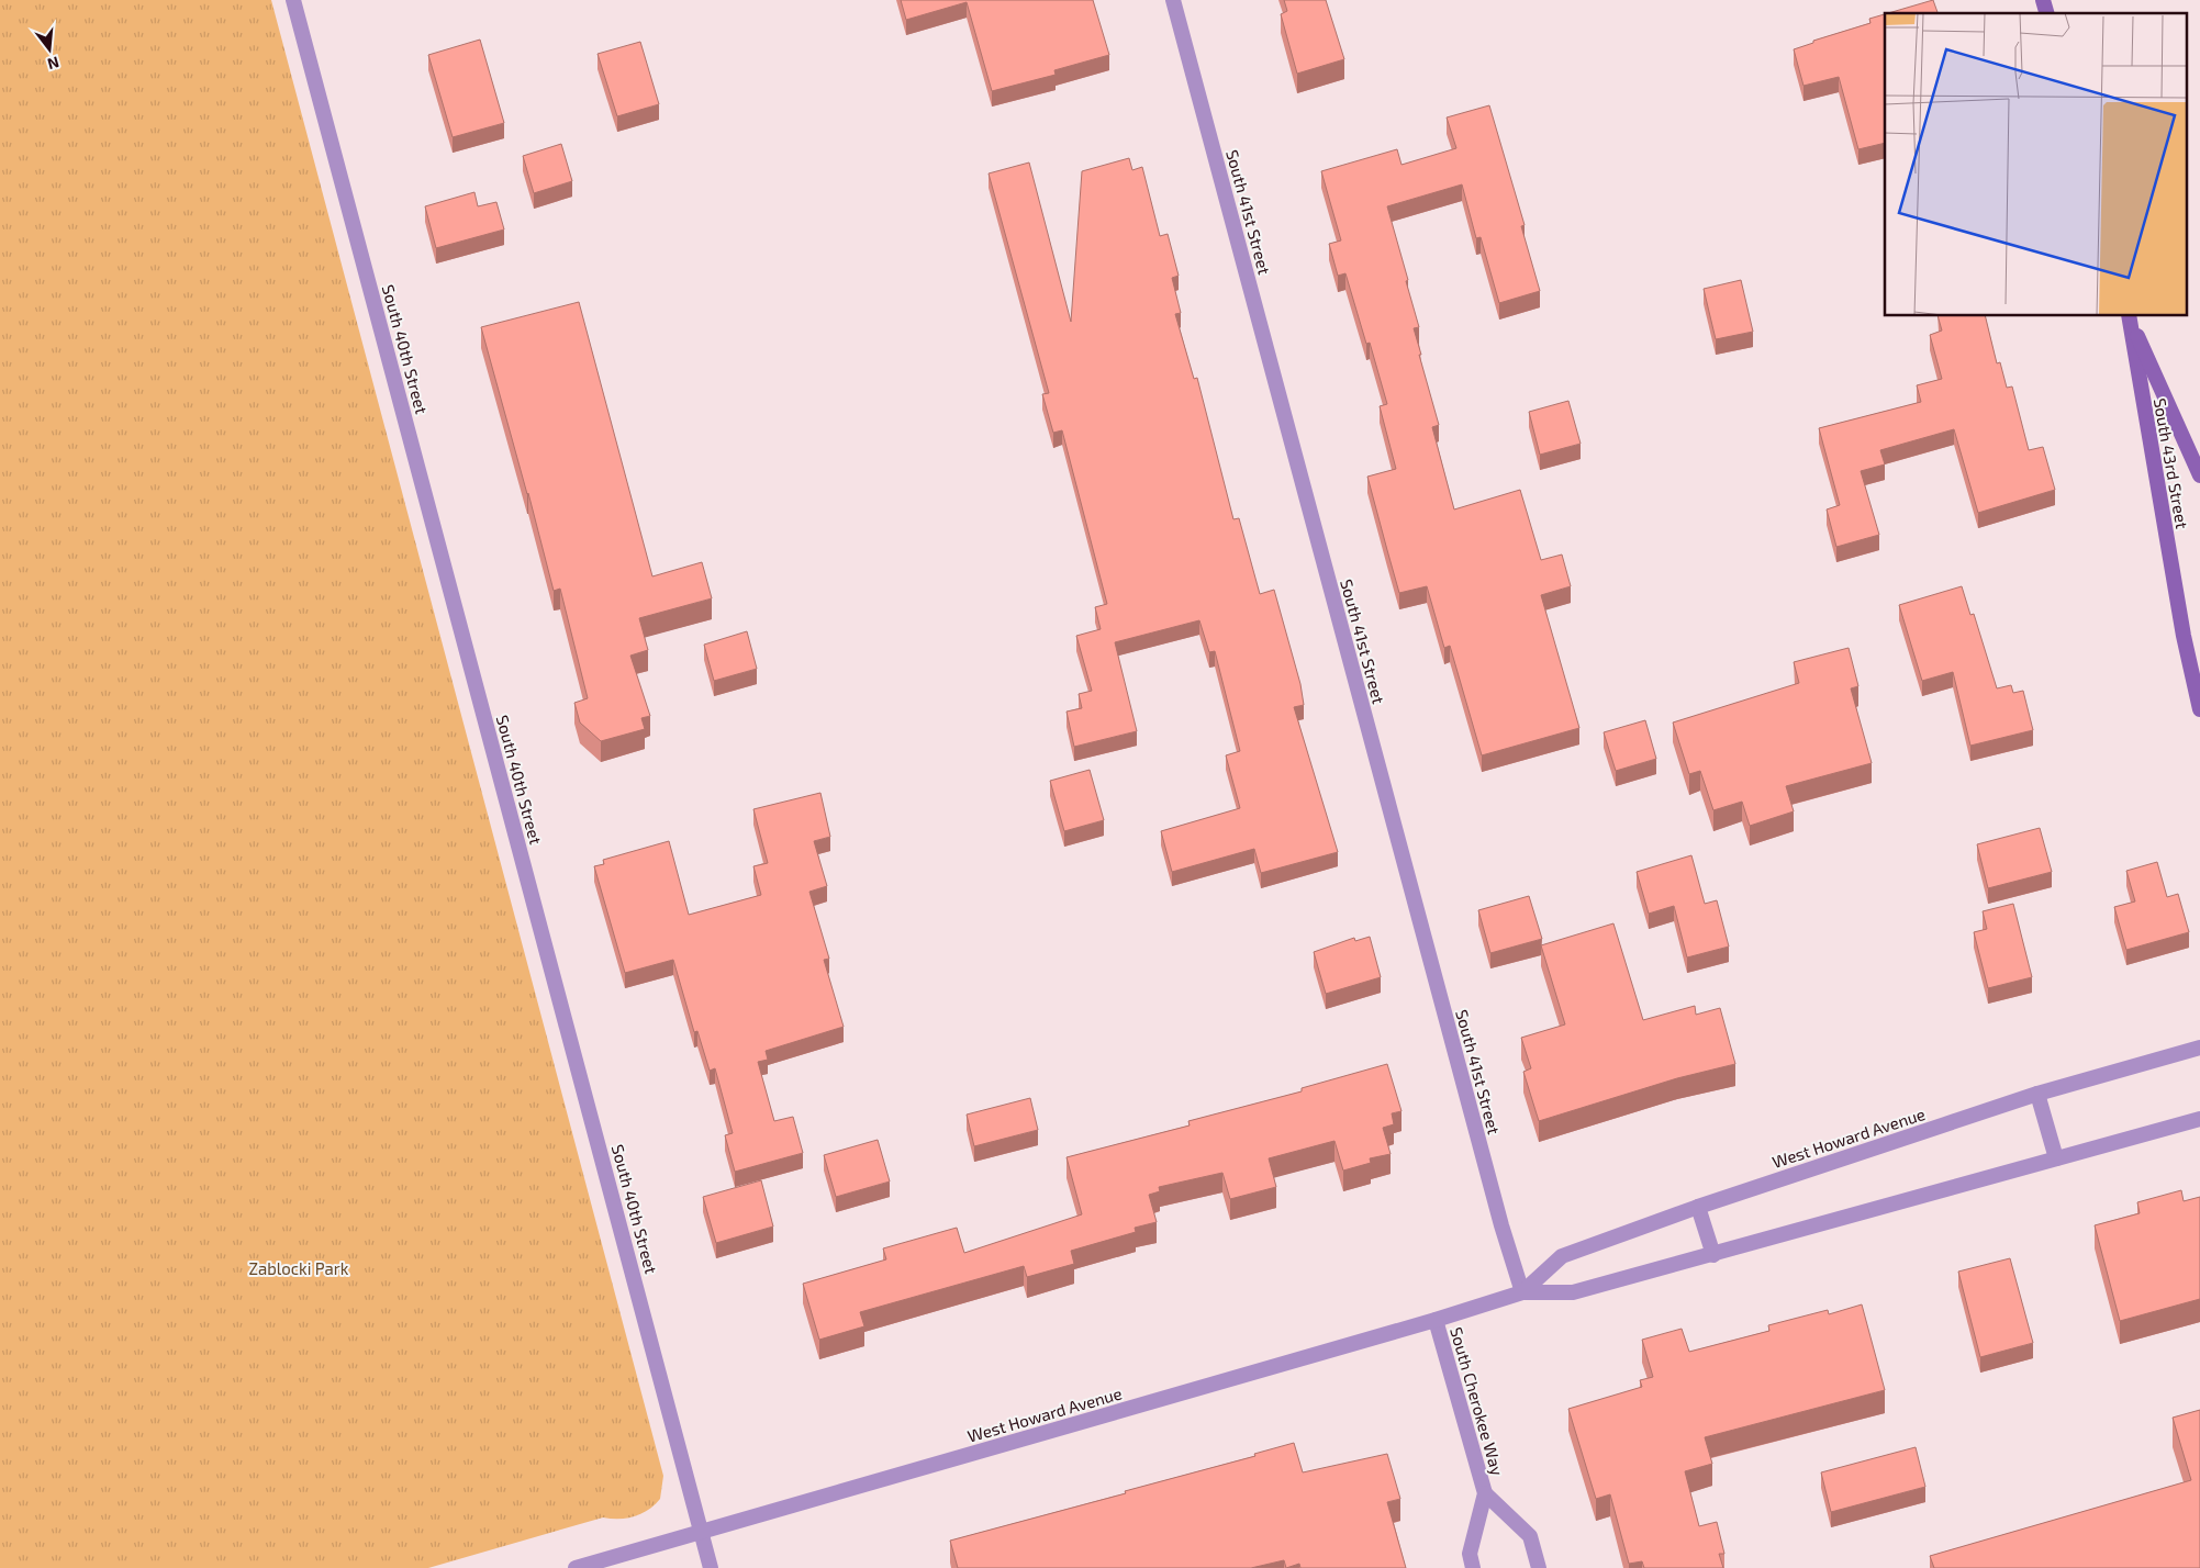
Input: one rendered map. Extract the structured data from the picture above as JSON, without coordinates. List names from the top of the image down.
{
  "streets": {
    "main road": ["South 43rd Street"],
    "street": [
      "South 41st Street",
      "South 40th Street",
      "West Howard Avenue",
      "South Cherokee Way"
    ]
  },
  "crossings": [
    ["South 41st Street", "West Howard Avenue"],
    ["South 40th Street", "West Howard Avenue"],
    ["West Howard Avenue", "South Cherokee Way"]
  ],
  "parks": ["Zablocki Park"],
  "north": "bottom"
}
